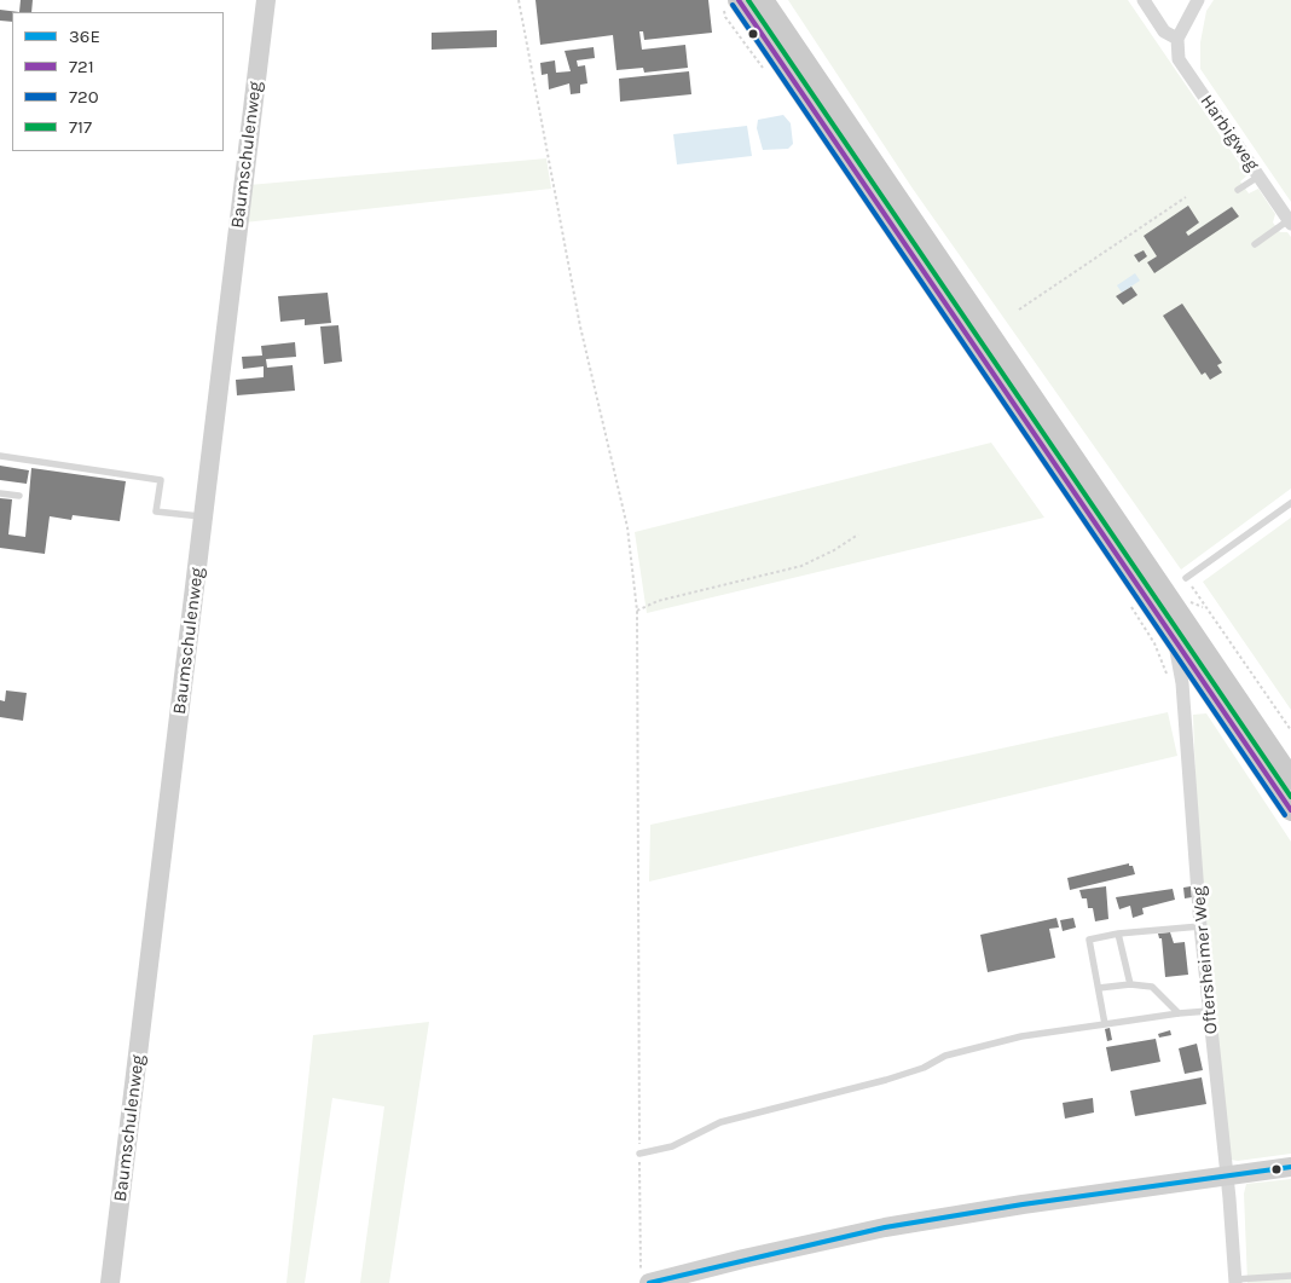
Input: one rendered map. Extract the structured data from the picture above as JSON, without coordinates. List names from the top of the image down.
{
  "streets": {
    "street": ["Harbigweg", "Baumschulenweg", "Oftersheimer Weg"]
  },
  "lines": [
    "transit line 721",
    "transit line 717",
    "transit line 720",
    "transit line 36E"
  ],
  "legend": [
    "36E",
    "721",
    "720",
    "717"
  ]
}
